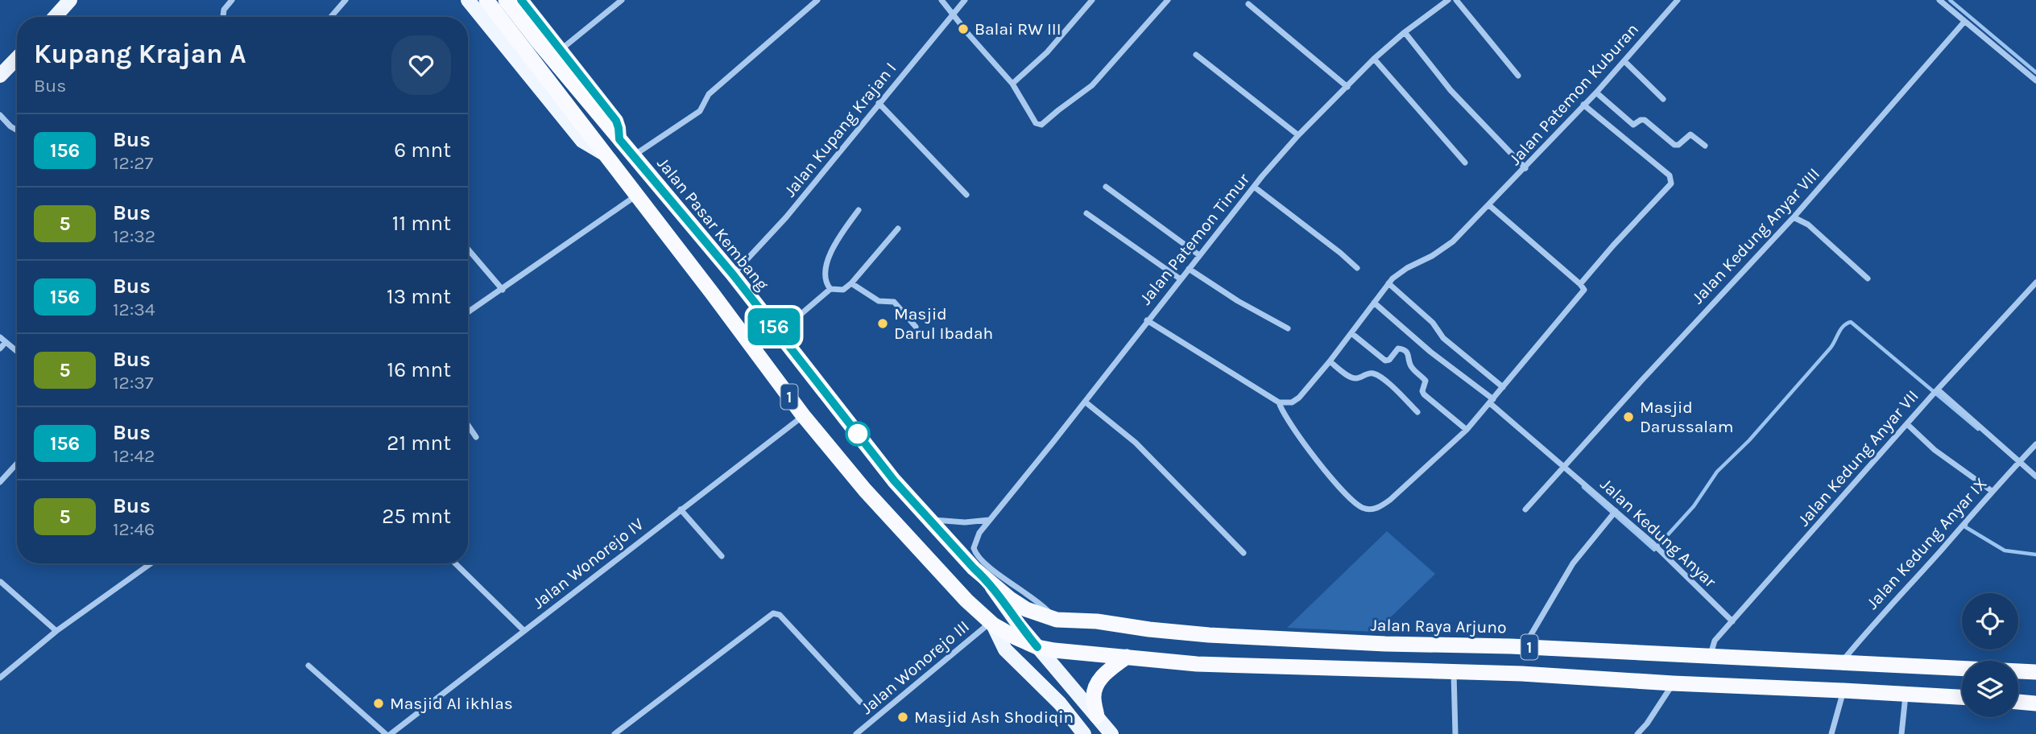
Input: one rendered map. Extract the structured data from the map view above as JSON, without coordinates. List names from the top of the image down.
{
  "streets": {
    "highway": ["Jalan Pasar Kembang", "1", "Jalan Raya Arjuno"],
    "street": [
      "Jalan Patemon Kuburan",
      "Jalan Kupang Krajan I",
      "Jalan Kedung Anyar VIII",
      "Jalan Patemon Timur",
      "Jalan Kedung Anyar VII",
      "Jalan Kedung Anyar",
      "Jalan Kedung Anyar IX",
      "Jalan Wonorejo IV",
      "Jalan Wonorejo III"
    ]
  },
  "crossings": [
    ["Jalan Kupang Krajan I", "Jalan Pasar Kembang"],
    ["Jalan Pasar Kembang", "1"],
    ["Jalan Pasar Kembang", "Jalan Raya Arjuno"],
    ["Jalan Kedung Anyar VIII", "Jalan Kedung Anyar"],
    ["Jalan Patemon Timur", "Jalan Raya Arjuno"],
    ["1", "Jalan Wonorejo IV"],
    ["1", "Jalan Wonorejo III"],
    ["Jalan Kedung Anyar VII", "Jalan Kedung Anyar"],
    ["Jalan Kedung Anyar VII", "Jalan Raya Arjuno"],
    ["Jalan Kedung Anyar IX", "Jalan Raya Arjuno"]
  ],
  "places": [
    "Balai RW III",
    "Masjid Darul Ibadah",
    "Masjid Darussalam",
    "Masjid Al ikhlas",
    "Masjid Ash Shodiqin"
  ],
  "lines": ["bus line 156"],
  "page": {
    "on_map": "156",
    "heading": ["Kupang Krajan A", "Bus"],
    "list": [
      {
        "mark": "156",
        "name": "Bus",
        "note": "12:27",
        "value": "6 mnt"
      },
      {
        "mark": "5",
        "name": "Bus",
        "note": "12:32",
        "value": "11 mnt"
      },
      {
        "mark": "156",
        "name": "Bus",
        "note": "12:34",
        "value": "13 mnt"
      },
      {
        "mark": "5",
        "name": "Bus",
        "note": "12:37",
        "value": "16 mnt"
      },
      {
        "mark": "156",
        "name": "Bus",
        "note": "12:42",
        "value": "21 mnt"
      },
      {
        "mark": "5",
        "name": "Bus",
        "note": "12:46",
        "value": "25 mnt"
      }
    ]
  }
}
